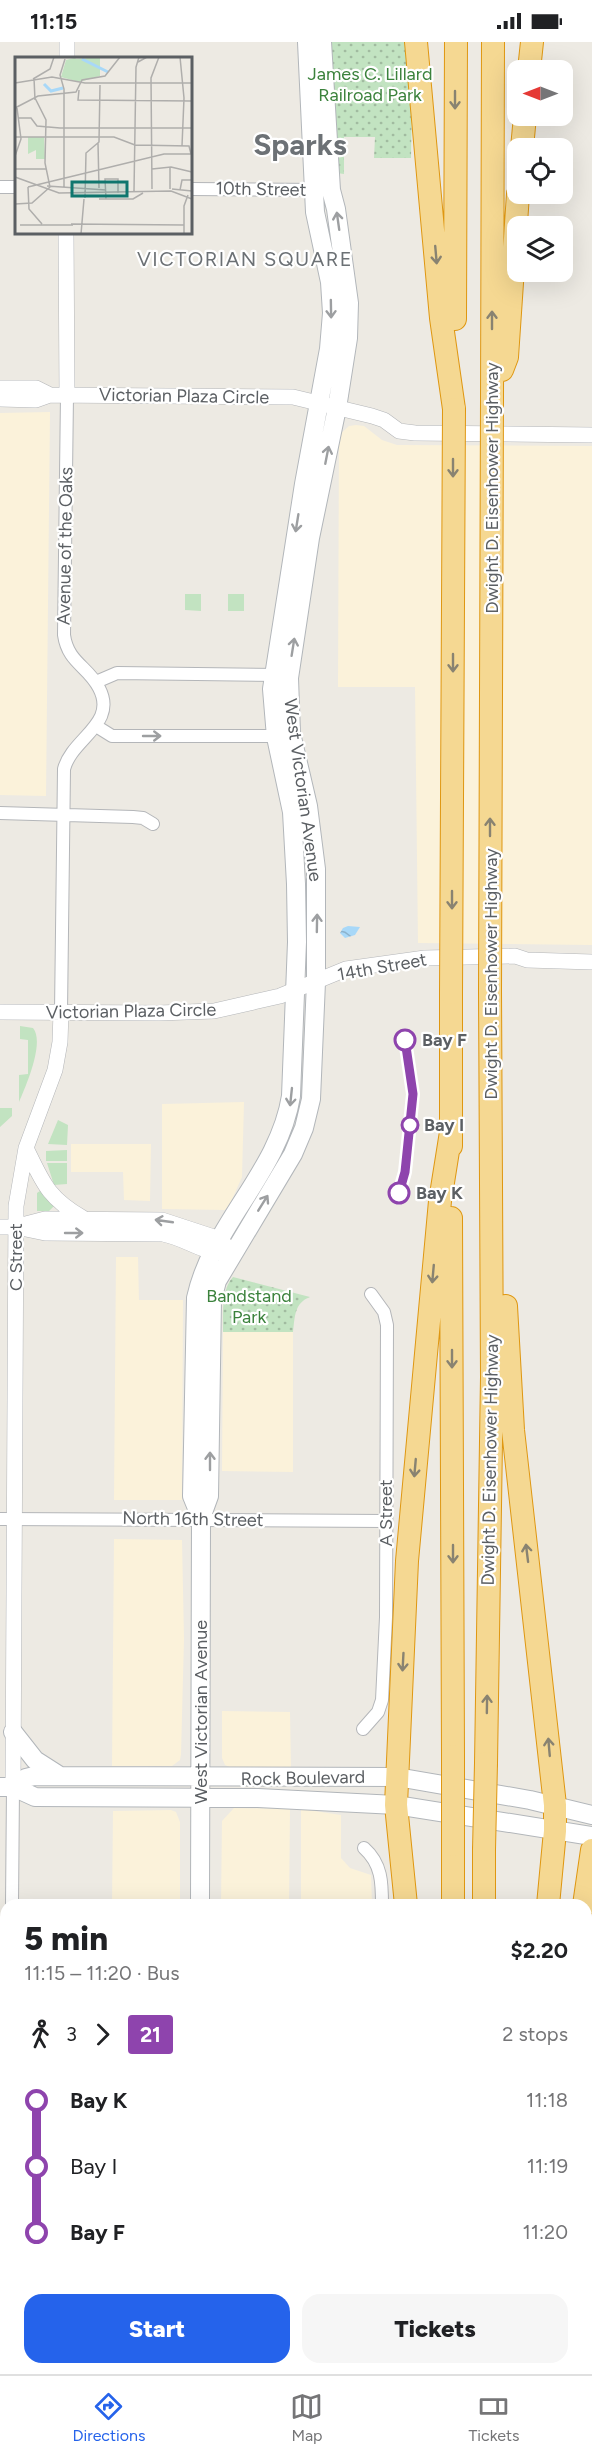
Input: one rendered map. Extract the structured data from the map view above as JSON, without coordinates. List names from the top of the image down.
{
  "streets": {
    "highway": ["Dwight D. Eisenhower Highway"],
    "main road": ["West Victorian Avenue", "Rock Boulevard"],
    "street": [
      "10th Street",
      "Victorian Plaza Circle",
      "Avenue of the Oaks",
      "14th Street",
      "C Street",
      "A Street",
      "North 16th Street"
    ]
  },
  "crossings": [
    ["10th Street", "West Victorian Avenue"],
    ["Victorian Plaza Circle", "Avenue of the Oaks"],
    ["Victorian Plaza Circle", "West Victorian Avenue"],
    ["Victorian Plaza Circle", "14th Street"],
    ["Victorian Plaza Circle", "C Street"],
    ["West Victorian Avenue", "14th Street"],
    ["West Victorian Avenue", "North 16th Street"],
    ["West Victorian Avenue", "Rock Boulevard"],
    ["C Street", "North 16th Street"],
    ["C Street", "Rock Boulevard"],
    ["A Street", "North 16th Street"]
  ],
  "districts": ["Sparks", "VICTORIAN SQUARE"],
  "parks": ["James C. Lillard Railroad Park", "Bandstand Park"],
  "places": ["Bay F", "Bay I", "Bay K"],
  "lines": ["bus line 21"],
  "north": "left",
  "page": {
    "status": "11:15",
    "heading": ["5 min", "11:15 – 11:20 · Bus", "$2.20"],
    "legs": ["3", "21", "2 stops"],
    "list": [
      {
        "name": "Bay K",
        "value": "11:18"
      },
      {
        "name": "Bay I",
        "value": "11:19"
      },
      {
        "name": "Bay F",
        "value": "11:20"
      }
    ],
    "buttons": ["Start", "Tickets"],
    "tabs": ["Directions", "Map", "Tickets"]
  }
}
